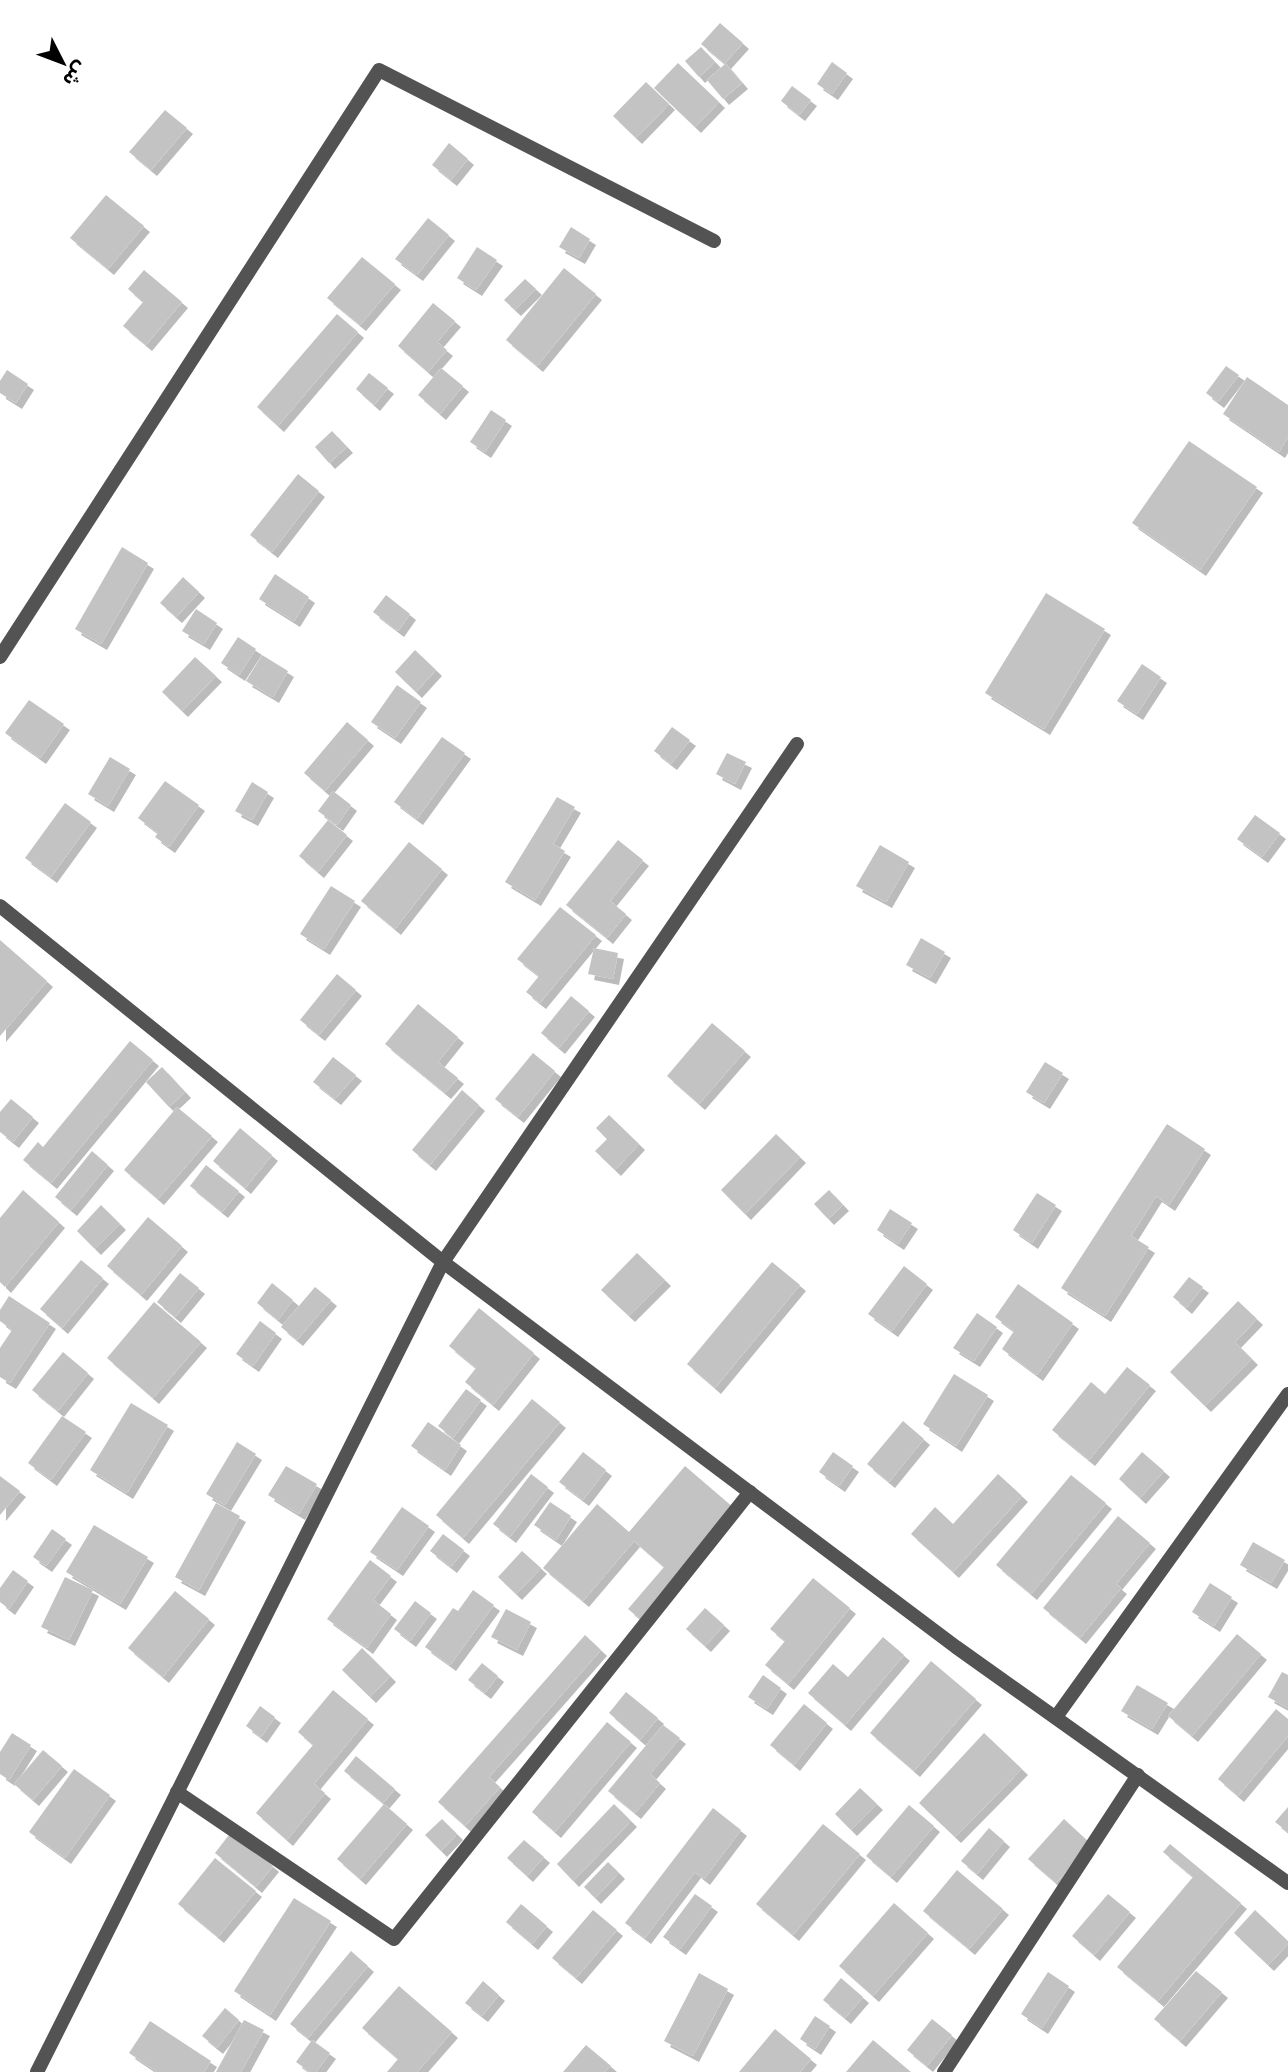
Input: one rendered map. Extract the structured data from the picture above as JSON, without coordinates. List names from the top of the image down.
{
  "north": "bottom right"
}
